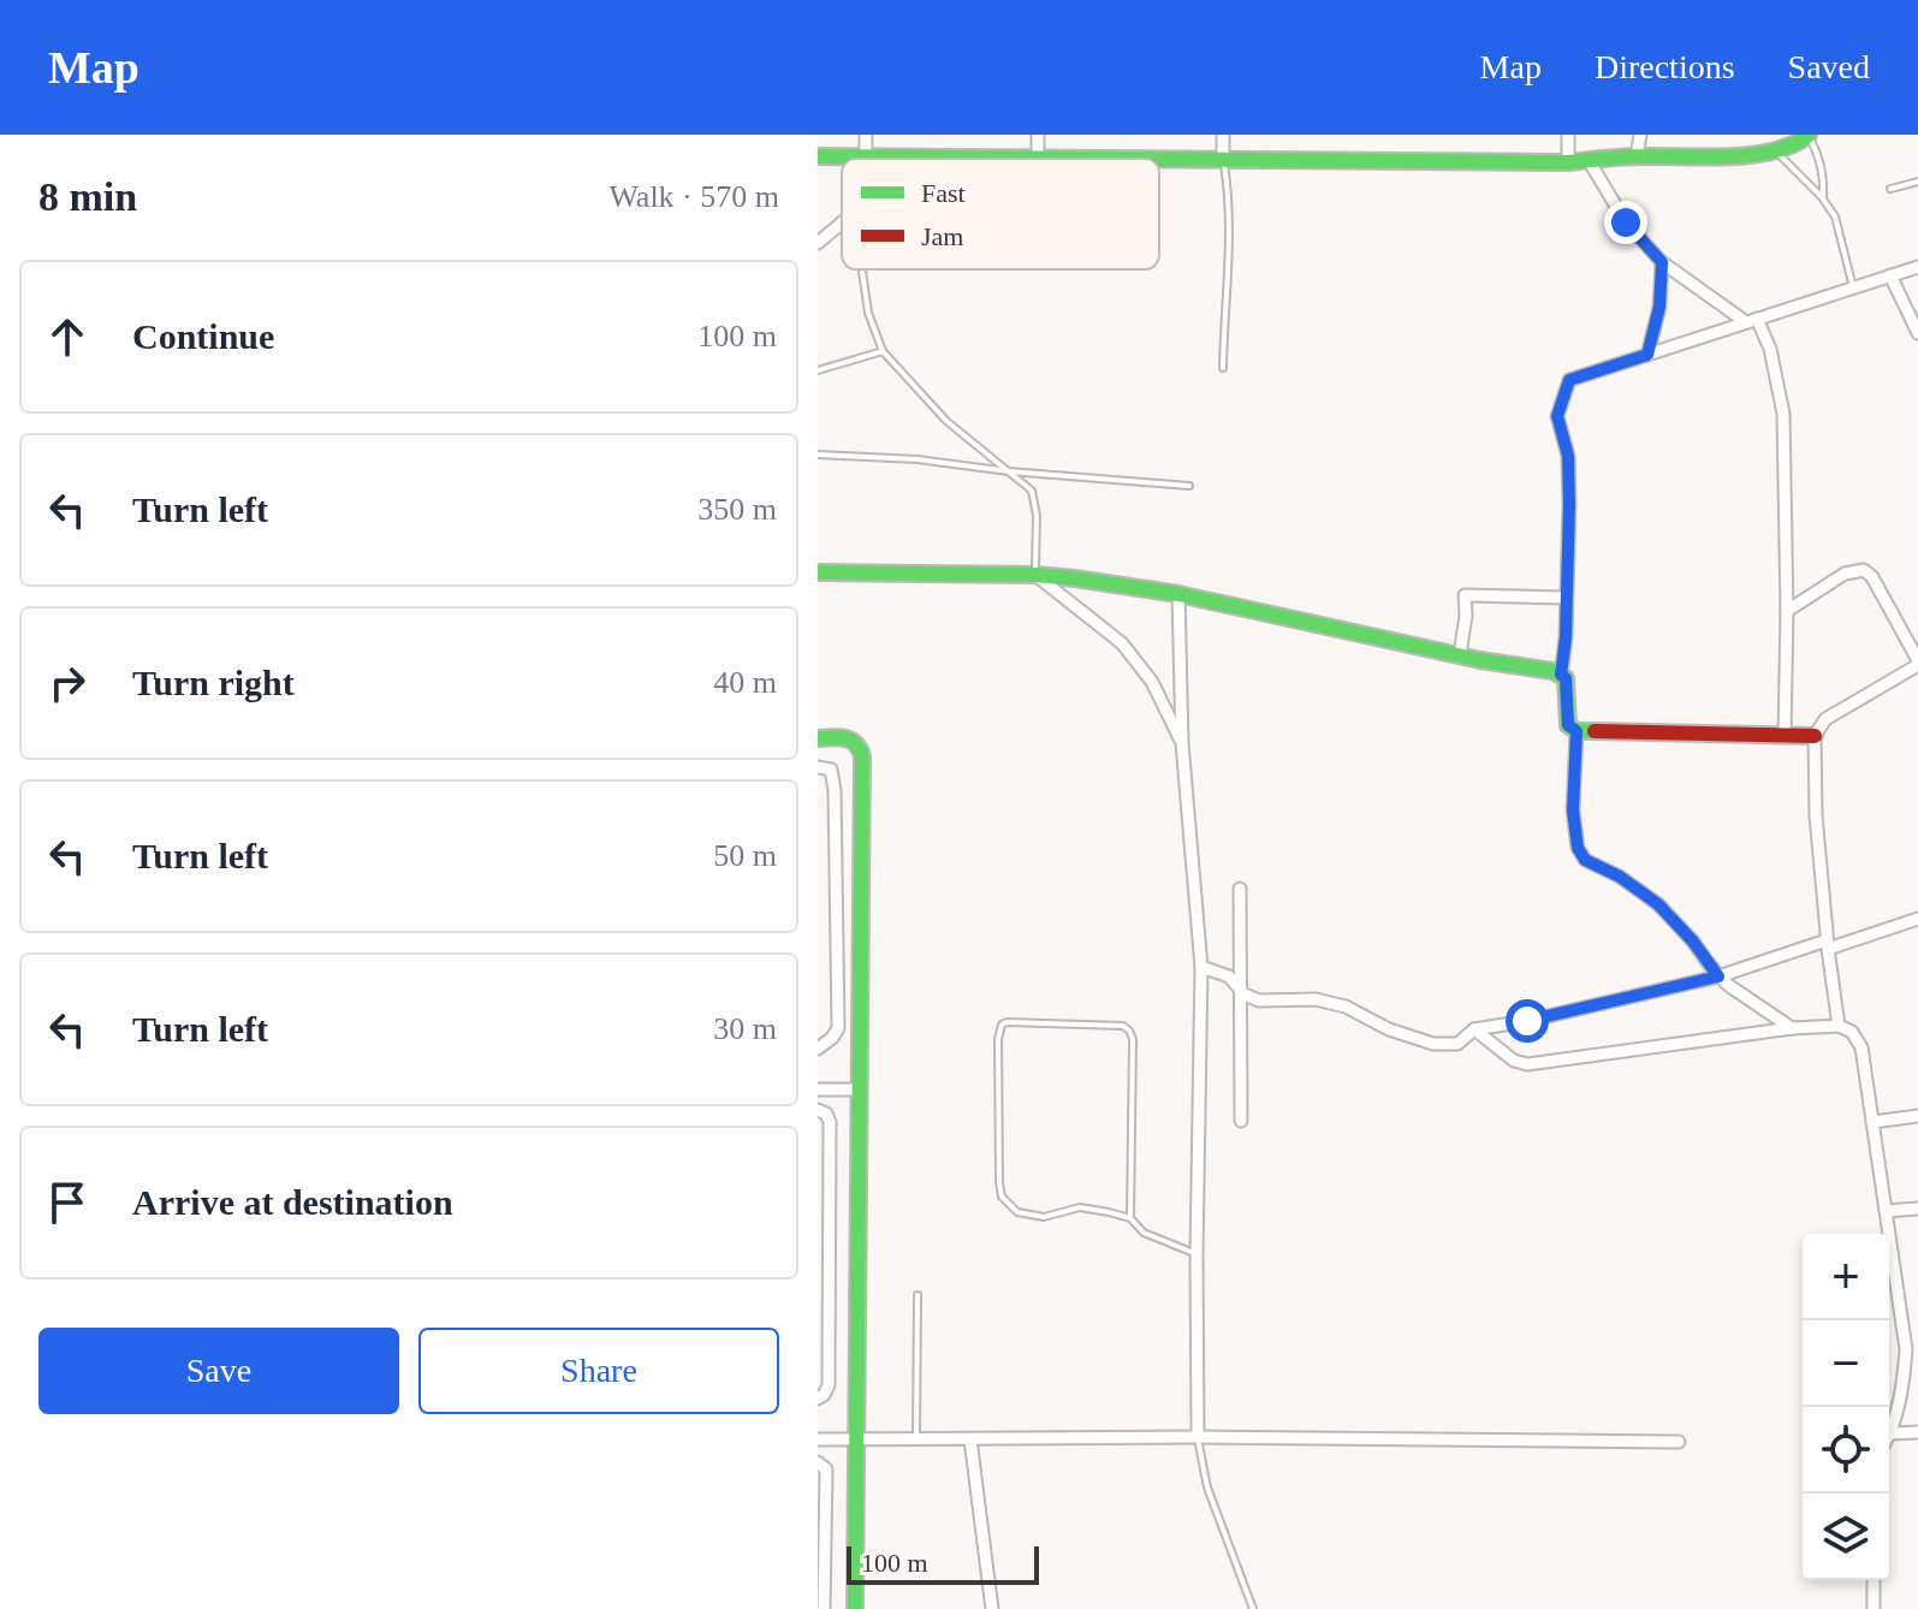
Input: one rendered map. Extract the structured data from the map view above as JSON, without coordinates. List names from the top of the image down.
{
  "legend": ["Fast", "Jam"],
  "scale_bar": "100 m",
  "page": {
    "header": "Map",
    "nav": ["Map", "Directions", "Saved"],
    "heading": ["8 min", "Walk · 570 m"],
    "list": [
      ["Continue", "100 m"],
      ["Turn left", "350 m"],
      ["Turn right", "40 m"],
      ["Turn left", "50 m"],
      ["Turn left", "30 m"],
      "Arrive at destination"
    ],
    "map_buttons": ["+", "−"],
    "buttons": ["Save", "Share"],
    "scale": "100 m"
  }
}
